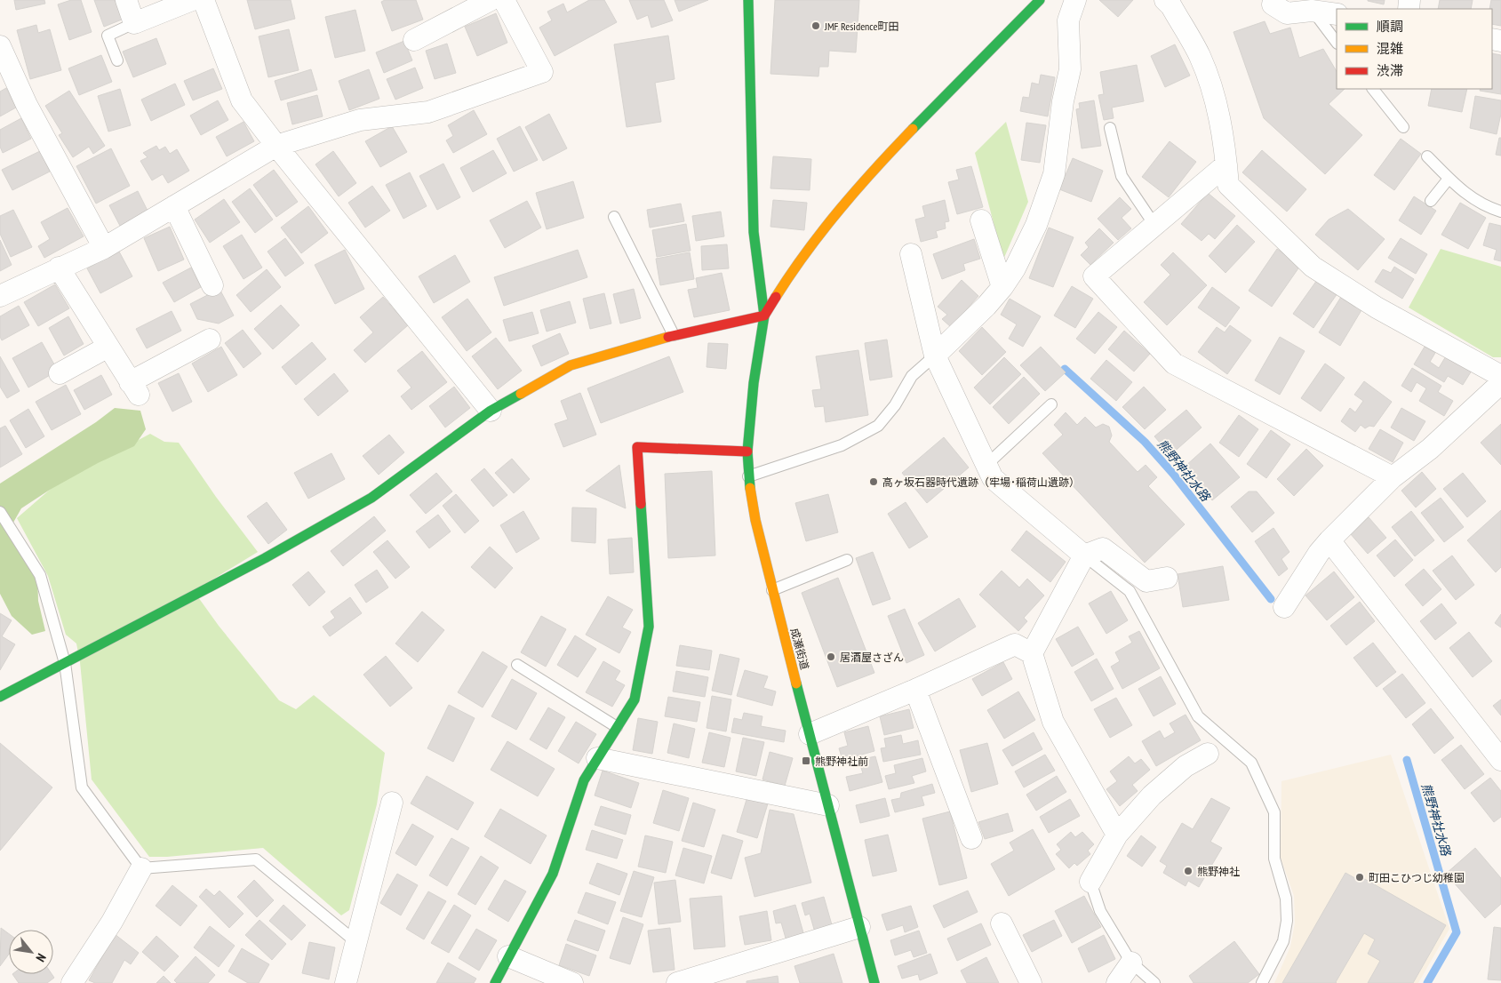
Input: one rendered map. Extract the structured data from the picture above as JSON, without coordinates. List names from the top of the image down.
{
  "streets": {
    "street": ["成瀬街道"]
  },
  "water": ["熊野神社水路"],
  "places": {
    "other": [
      "JMF Residence町田",
      "高ヶ坂石器時代遺跡（牢場･稲荷山遺跡）",
      "居酒屋さざん",
      "熊野神社",
      "町田こひつじ幼稚園"
    ],
    "transit": ["熊野神社前"]
  },
  "legend": ["順調", "混雑", "渋滞"],
  "north": "bottom right"
}
